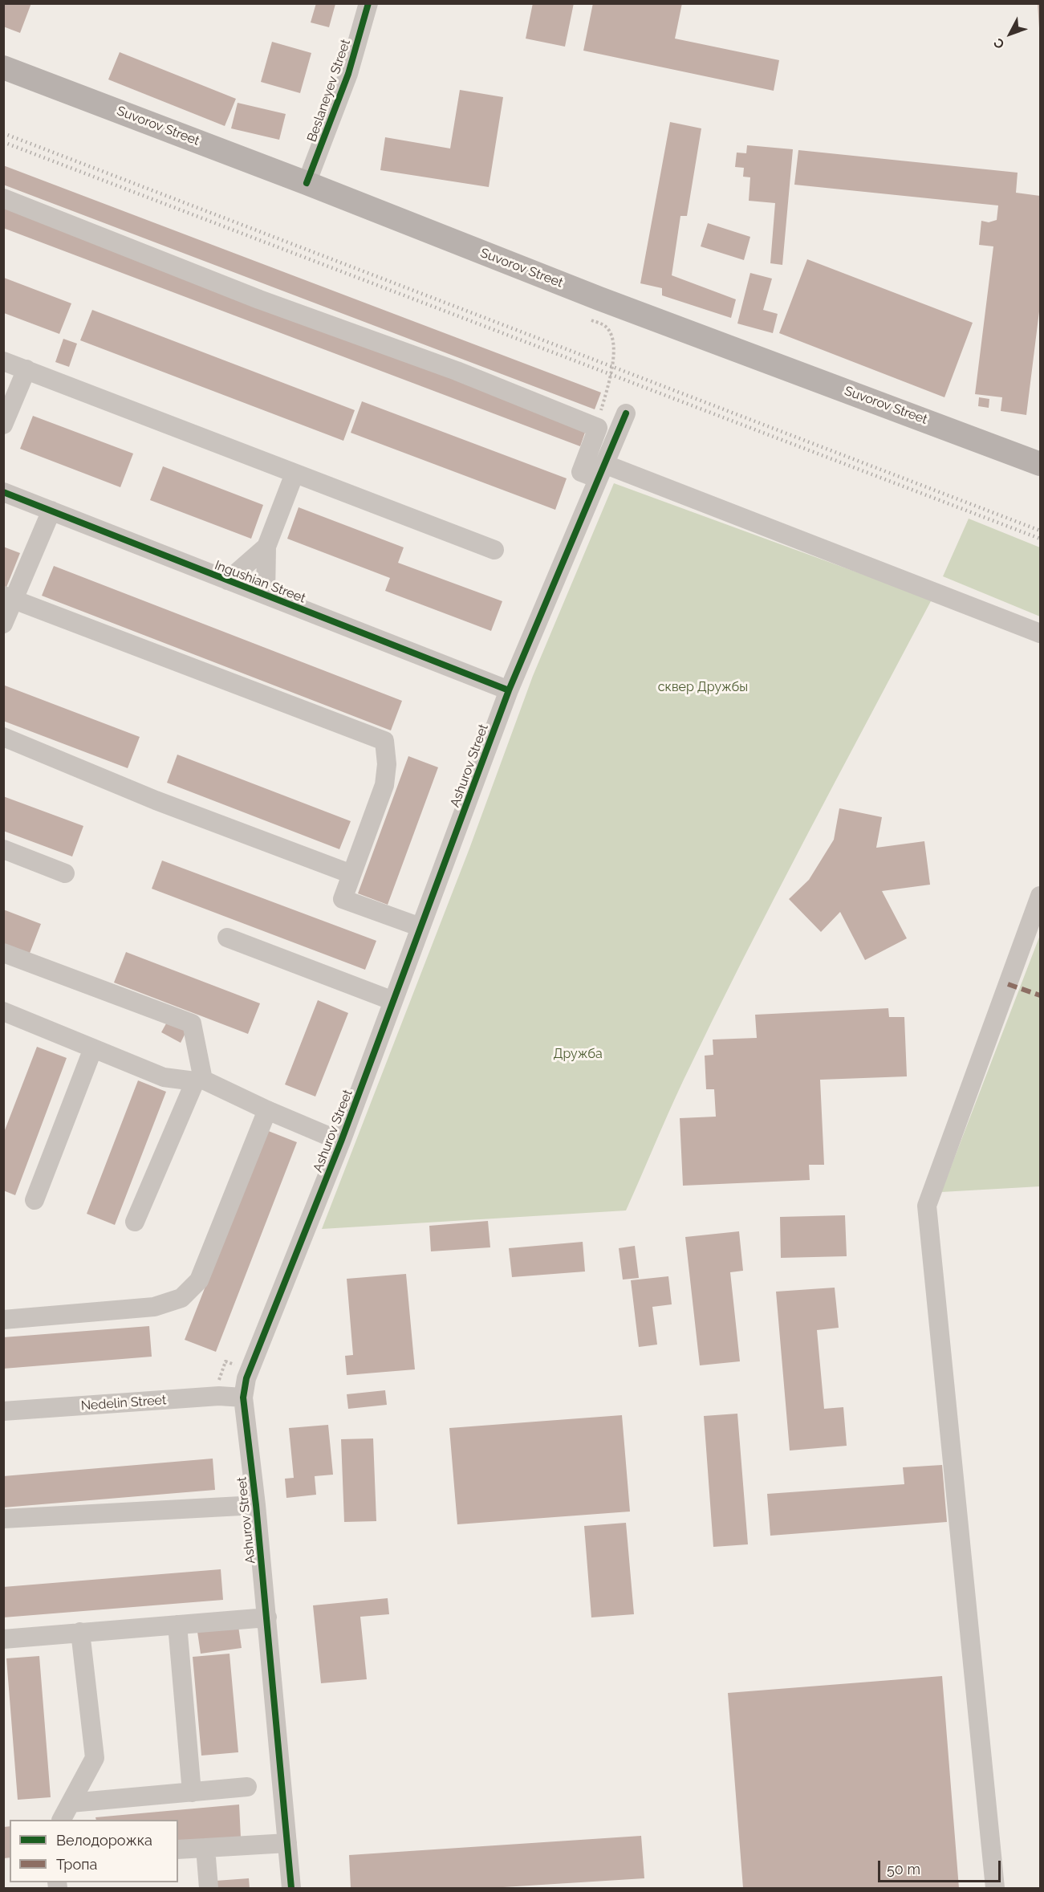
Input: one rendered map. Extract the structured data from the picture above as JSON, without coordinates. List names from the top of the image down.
{
  "streets": {
    "main road": ["Suvorov Street"],
    "street": [
      "Beslaneyev Street",
      "Ingushian Street",
      "Ashurov Street",
      "Nedelin Street"
    ]
  },
  "crossings": [
    ["Beslaneyev Street", "Suvorov Street"],
    ["Ingushian Street", "Ashurov Street"],
    ["Ashurov Street", "Nedelin Street"]
  ],
  "parks": ["сквер Дружбы", "Дружба"],
  "legend": ["Велодорожка", "Тропа"],
  "scale_bar": "50 m",
  "north": "bottom left"
}
